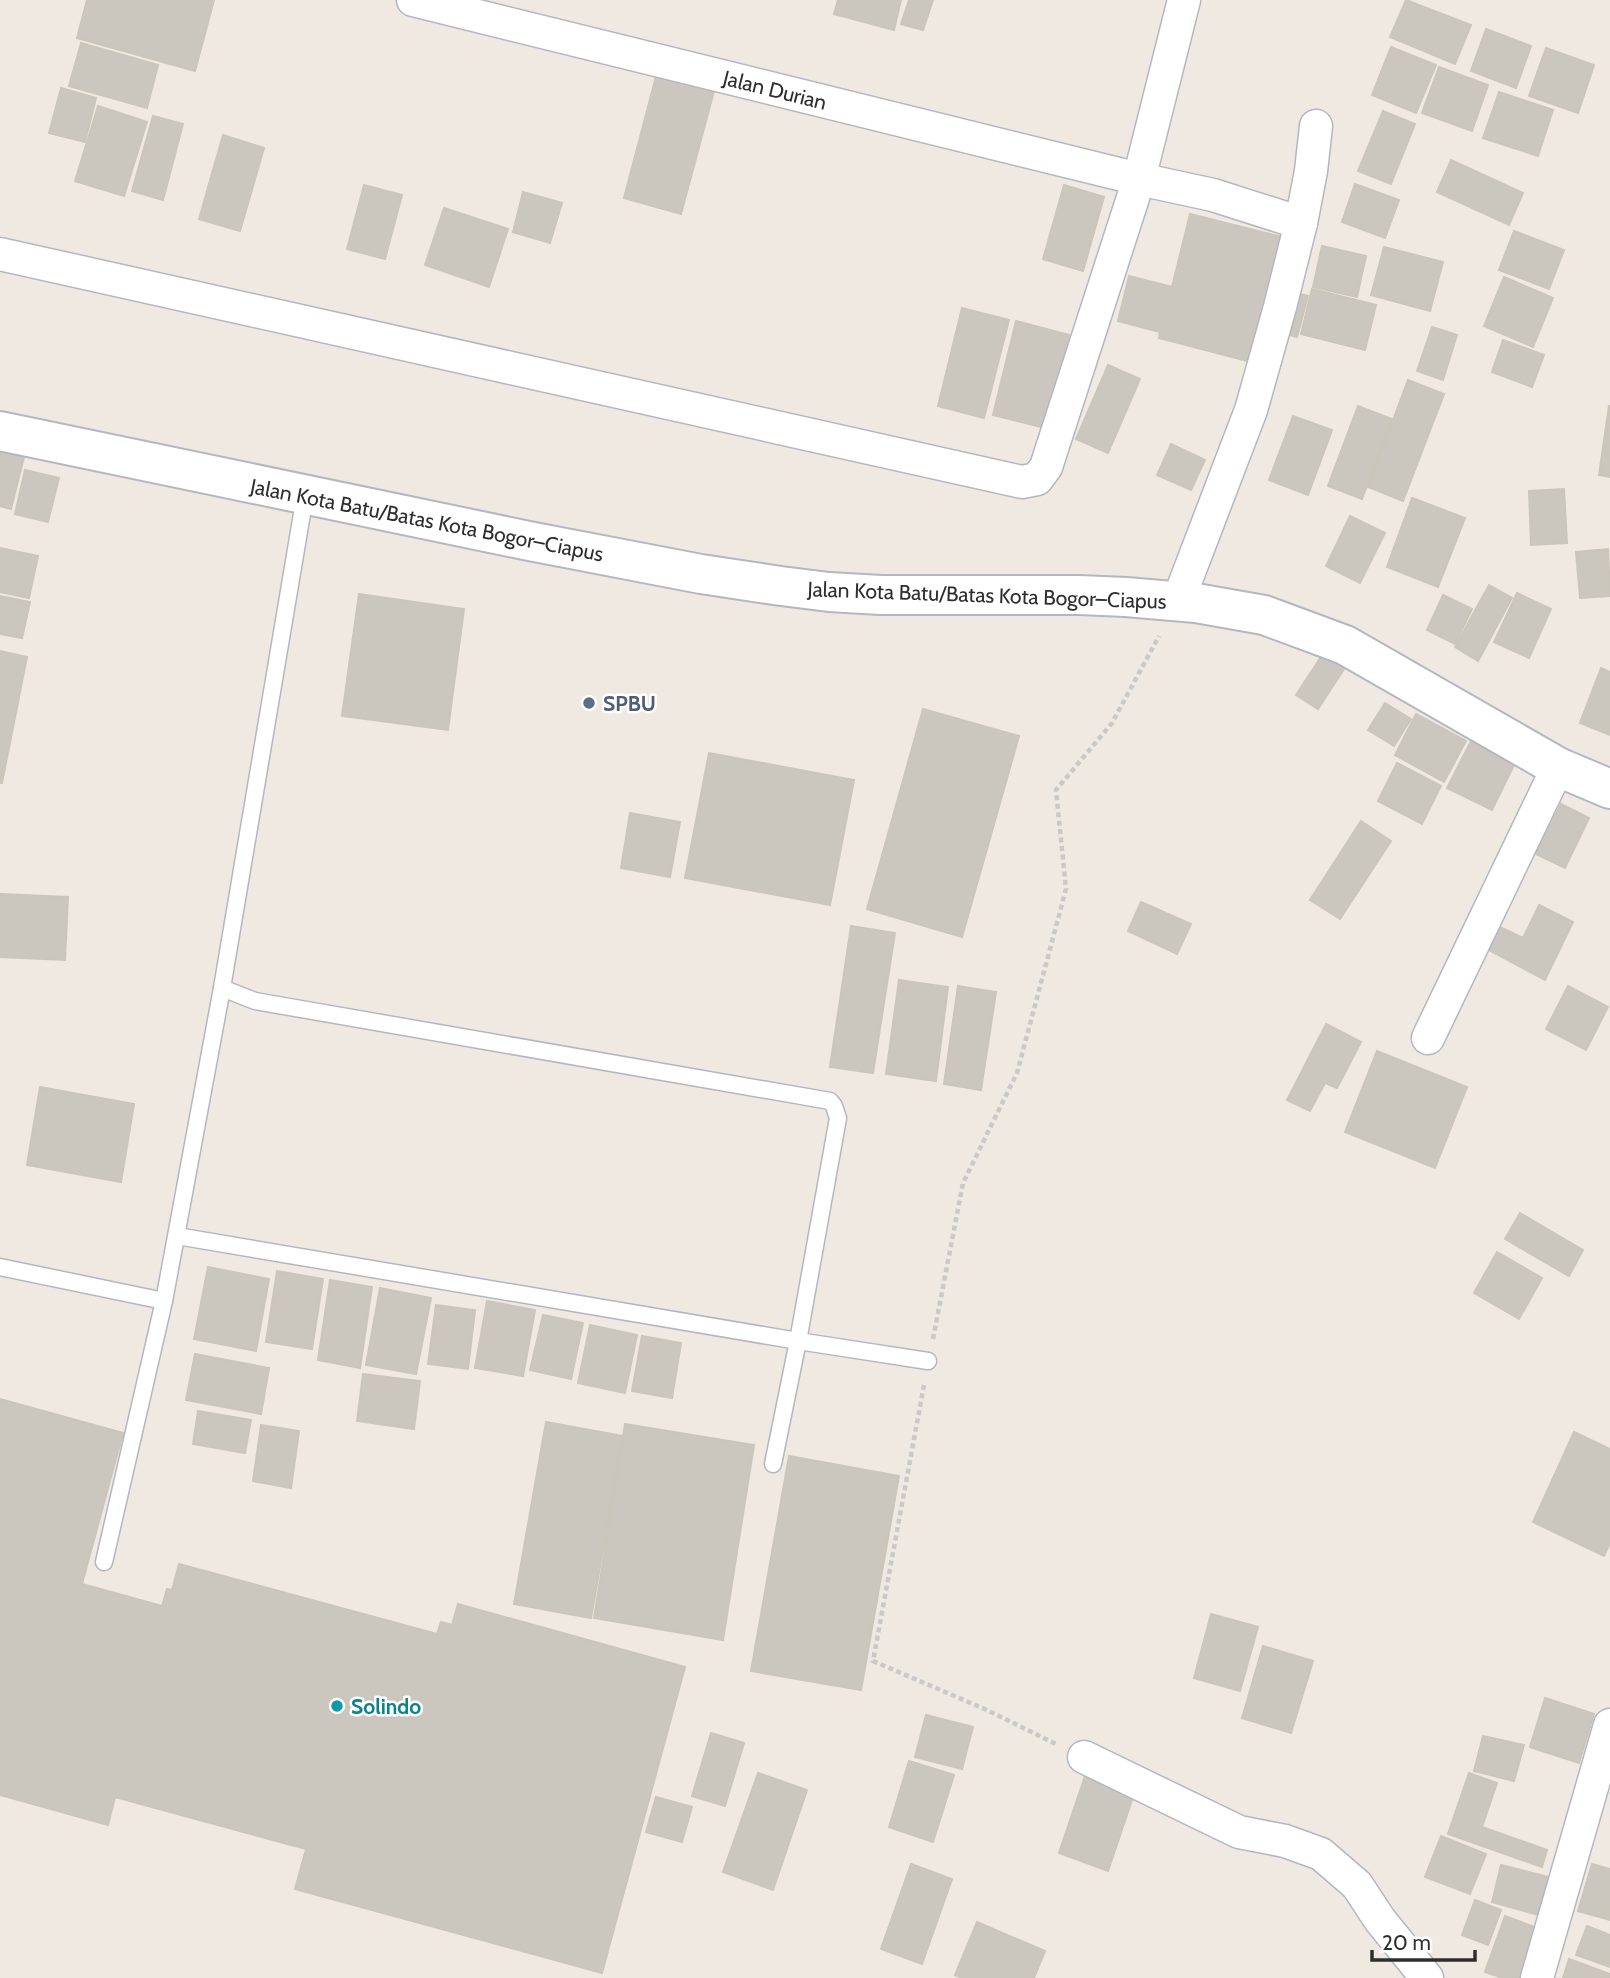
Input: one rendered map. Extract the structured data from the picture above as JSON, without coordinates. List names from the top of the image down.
{
  "streets": {
    "main road": ["Jalan Kota Batu/Batas Kota Bogor–Ciapus"],
    "street": ["Jalan Durian"]
  },
  "places": ["SPBU", "Solindo"],
  "scale_bar": "20 m"
}
